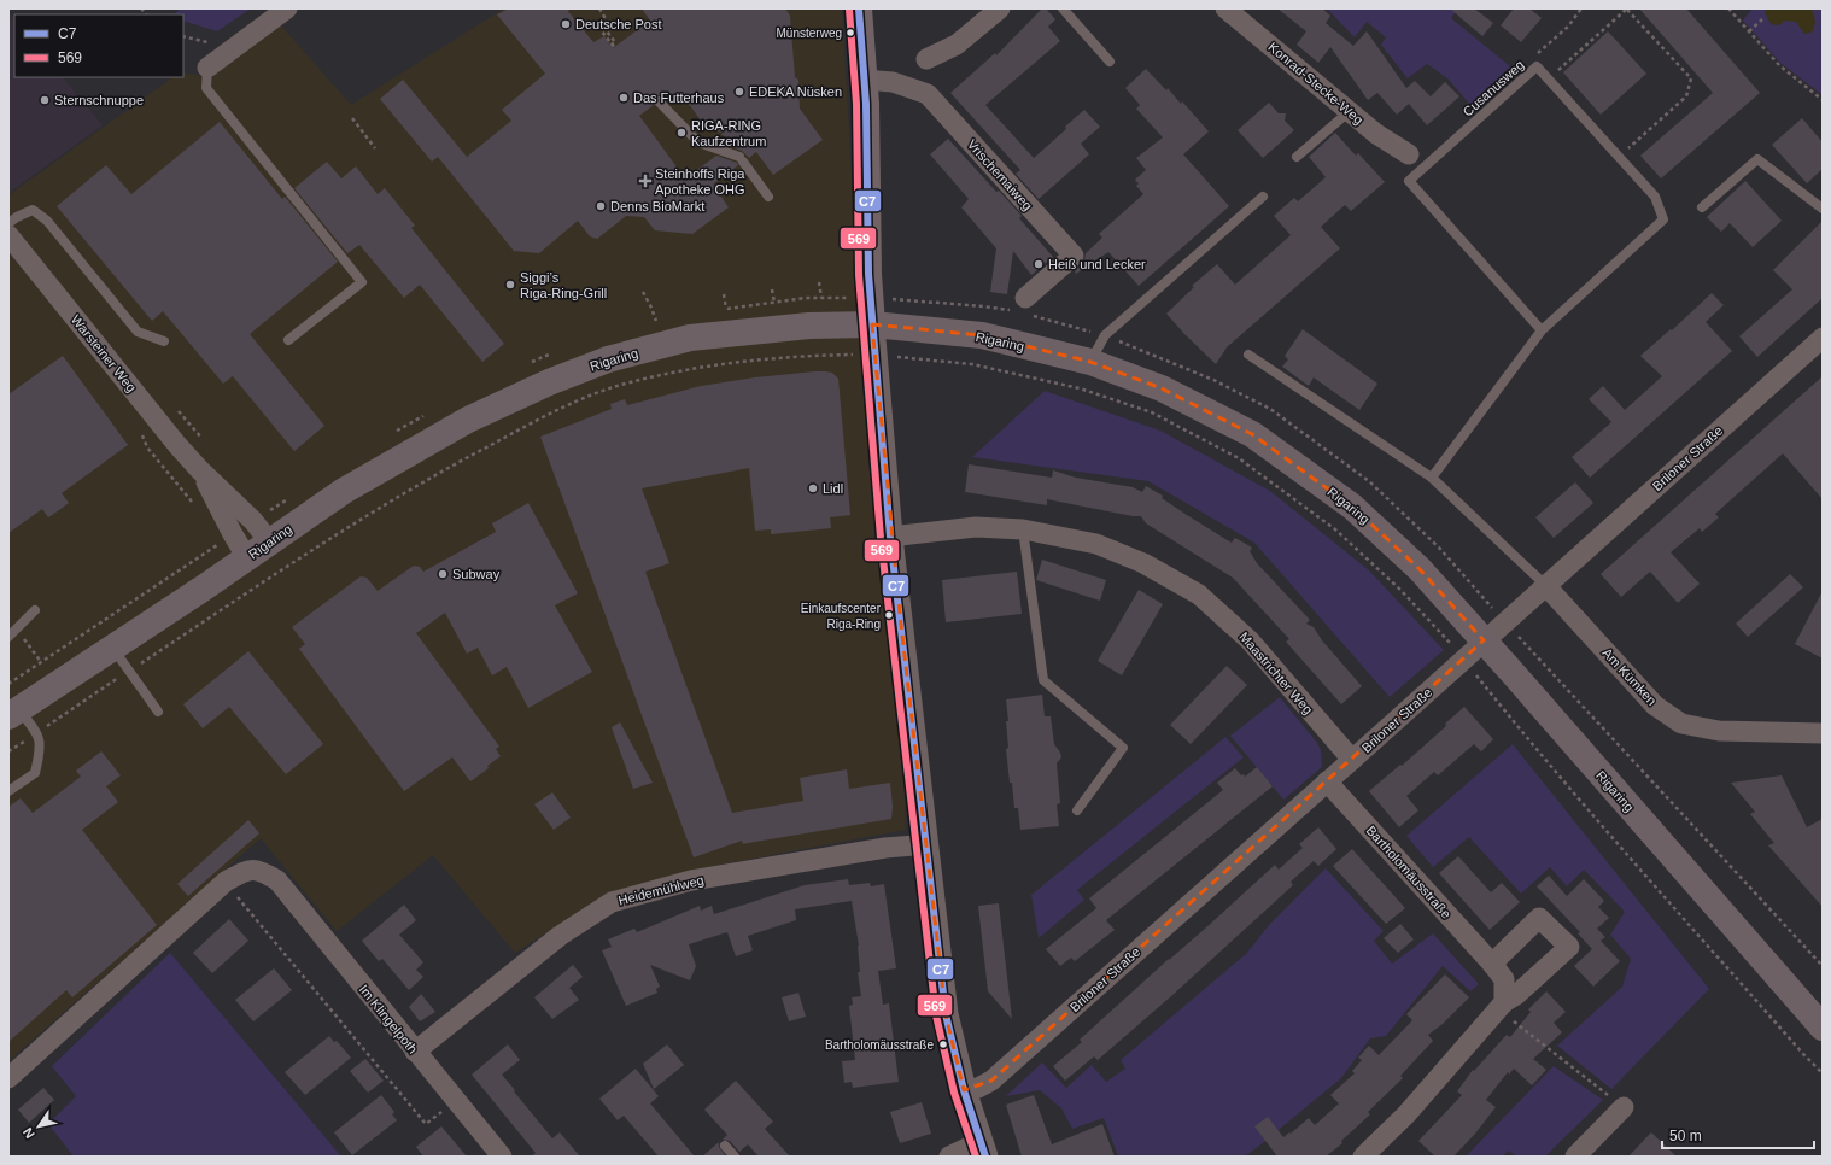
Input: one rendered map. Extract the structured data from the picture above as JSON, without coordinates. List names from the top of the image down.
{
  "streets": {
    "main road": ["Rigaring"],
    "street": [
      "Konrad-Stecke-Weg",
      "Vrischemaiweg",
      "Warsteiner Weg",
      "Briloner Straße",
      "Maastrichter Weg",
      "Am Kümken",
      "Bartholomäusstraße",
      "Heidemühlweg",
      "Im Klingelpoth"
    ],
    "lane": ["Cusanusweg"]
  },
  "crossings": [
    ["Rigaring", "Warsteiner Weg"],
    ["Rigaring", "Briloner Straße"],
    ["Briloner Straße", "Maastrichter Weg"],
    ["Briloner Straße", "Am Kümken"],
    ["Briloner Straße", "Bartholomäusstraße"],
    ["Heidemühlweg", "Im Klingelpoth"]
  ],
  "places": {
    "other": [
      "Deutsche Post",
      "Münsterweg",
      "EDEKA Nüsken",
      "Das Futterhaus",
      "Sternschnuppe",
      "RIGA-RING Kaufzentrum",
      "Denns BioMarkt",
      "Heiß und Lecker",
      "Siggi’s Riga-Ring-Grill",
      "Lidl",
      "Subway",
      "Einkaufscenter Riga-Ring",
      "Bartholomäusstraße"
    ],
    "health": ["Steinhoffs Riga Apotheke OHG"]
  },
  "lines": ["transit line C7", "transit line 569"],
  "legend": ["C7", "569"],
  "scale_bar": "50 m",
  "north": "bottom left"
}
